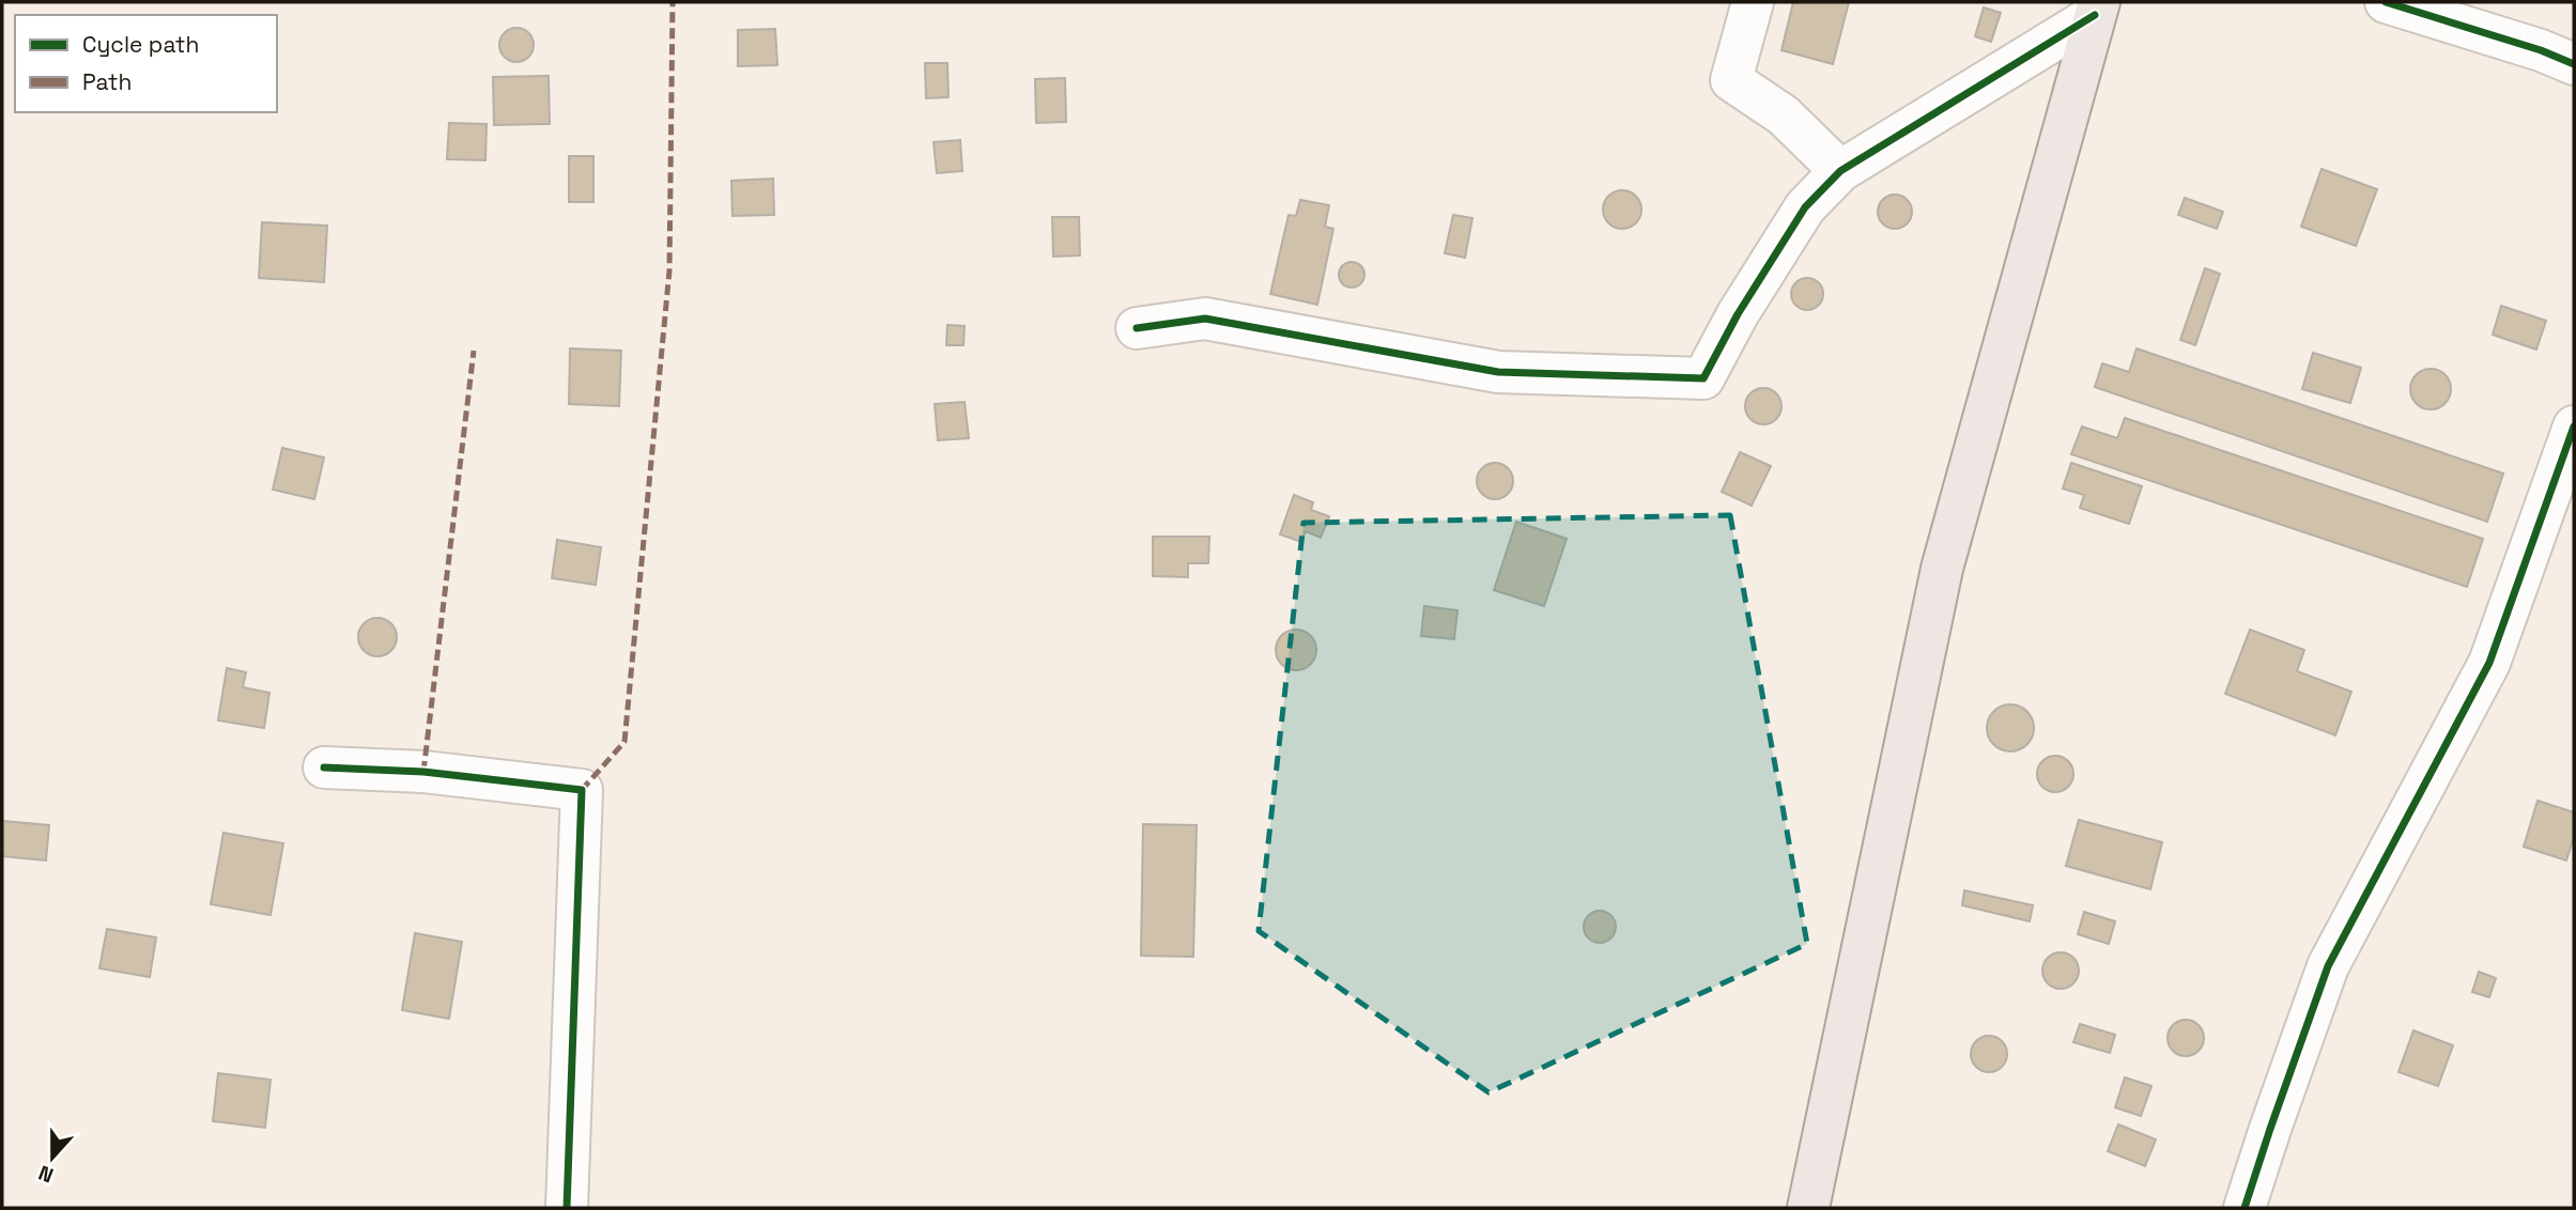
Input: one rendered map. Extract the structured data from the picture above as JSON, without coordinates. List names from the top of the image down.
{
  "legend": ["Cycle path", "Path"],
  "north": "bottom"
}
